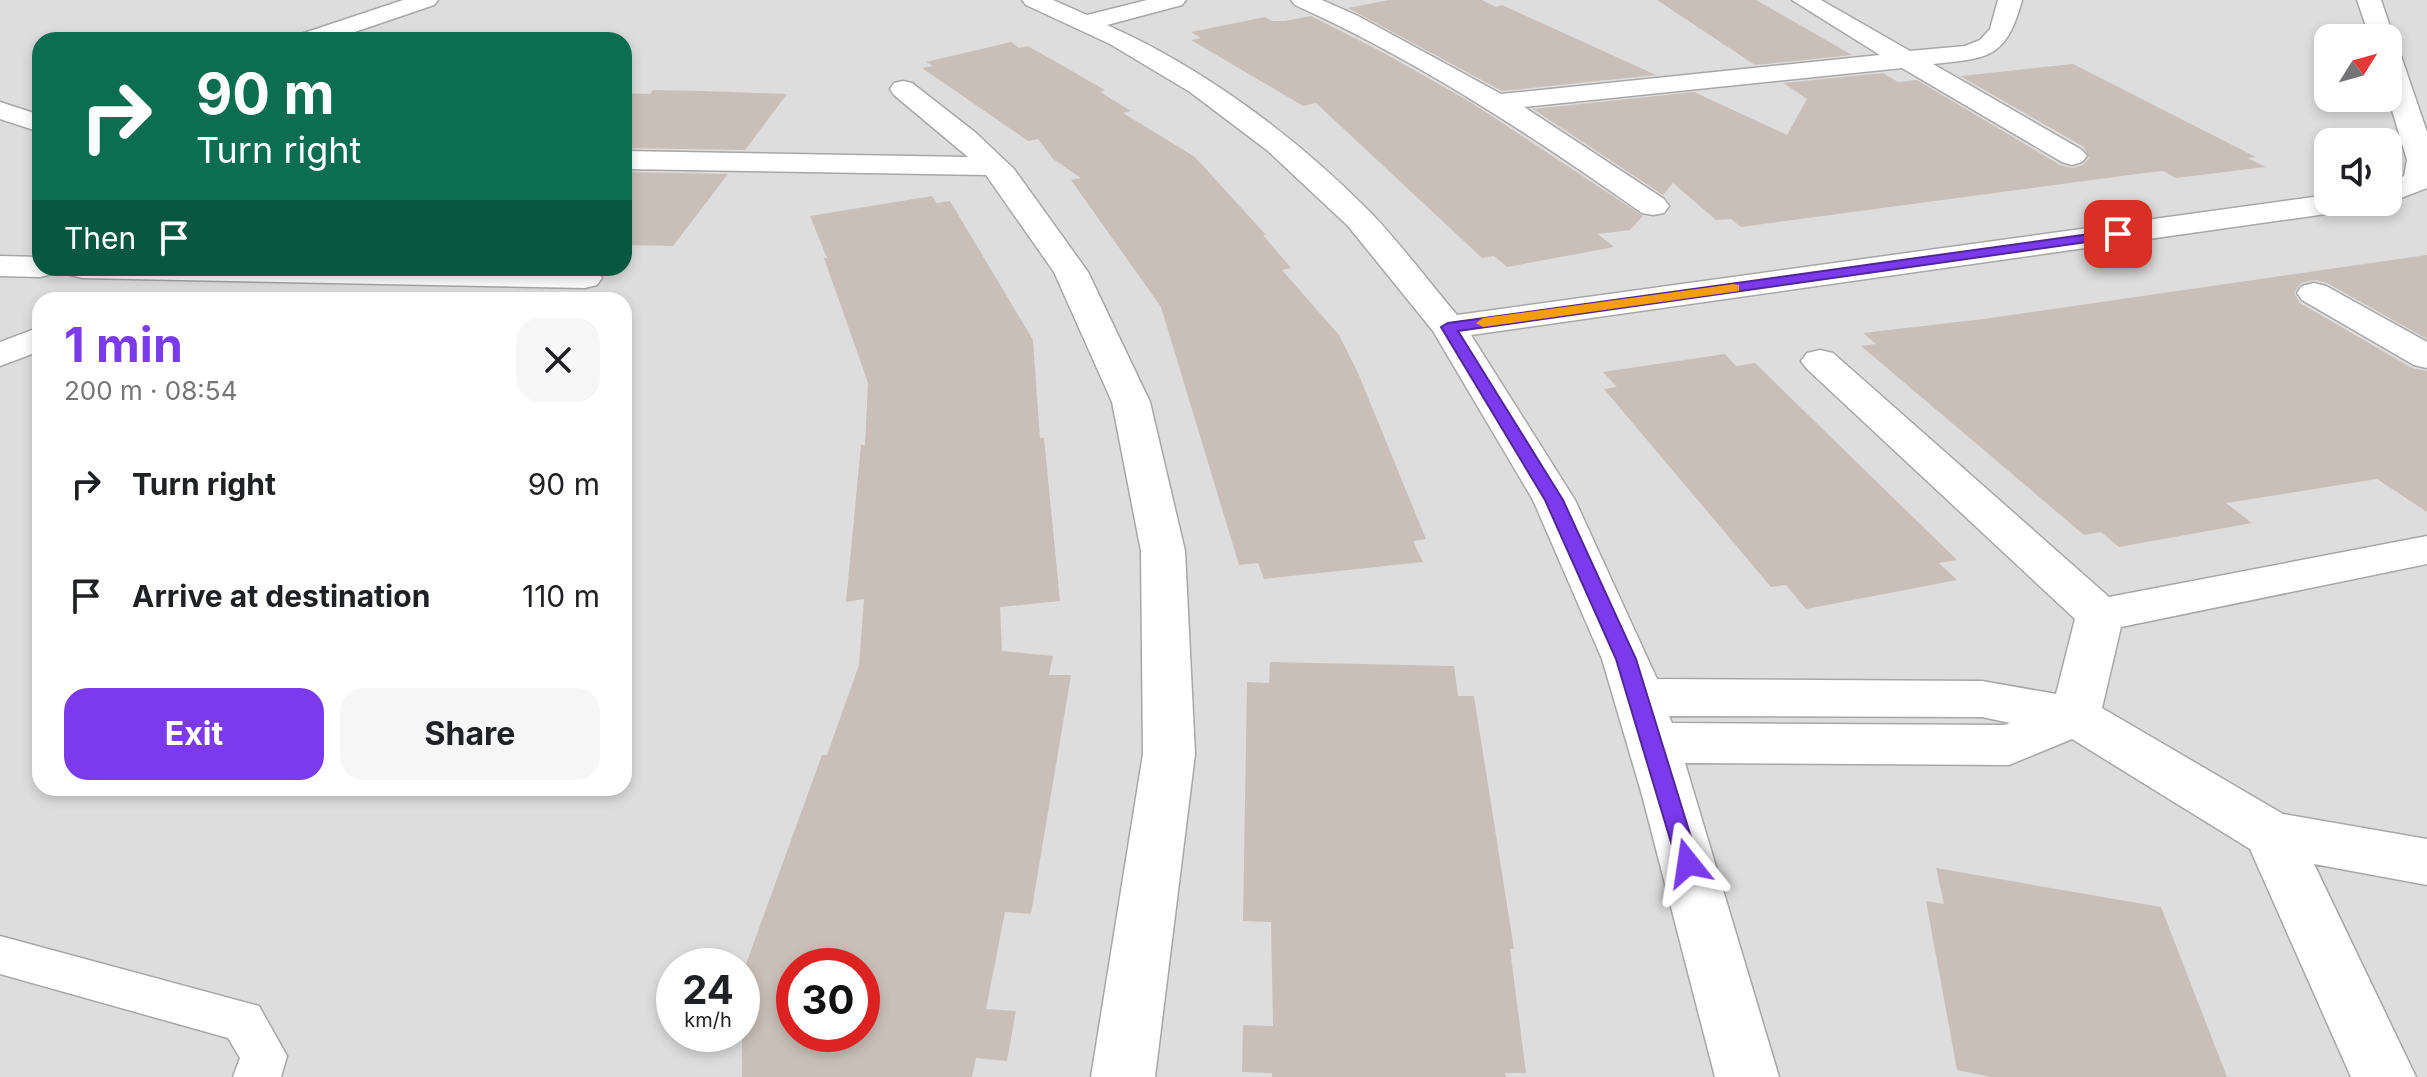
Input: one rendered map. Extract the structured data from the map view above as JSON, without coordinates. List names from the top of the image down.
{
  "north": "top right",
  "page": {
    "turn": ["90 m", "Turn right"],
    "then": "Then",
    "heading": ["1 min", "200 m · 08:54"],
    "list": [
      {
        "name": "Turn right",
        "value": "90 m"
      },
      {
        "name": "Arrive at destination",
        "value": "110 m"
      }
    ],
    "buttons": ["Exit", "Share"],
    "speed": "24 km/h",
    "limit": "30"
  }
}
